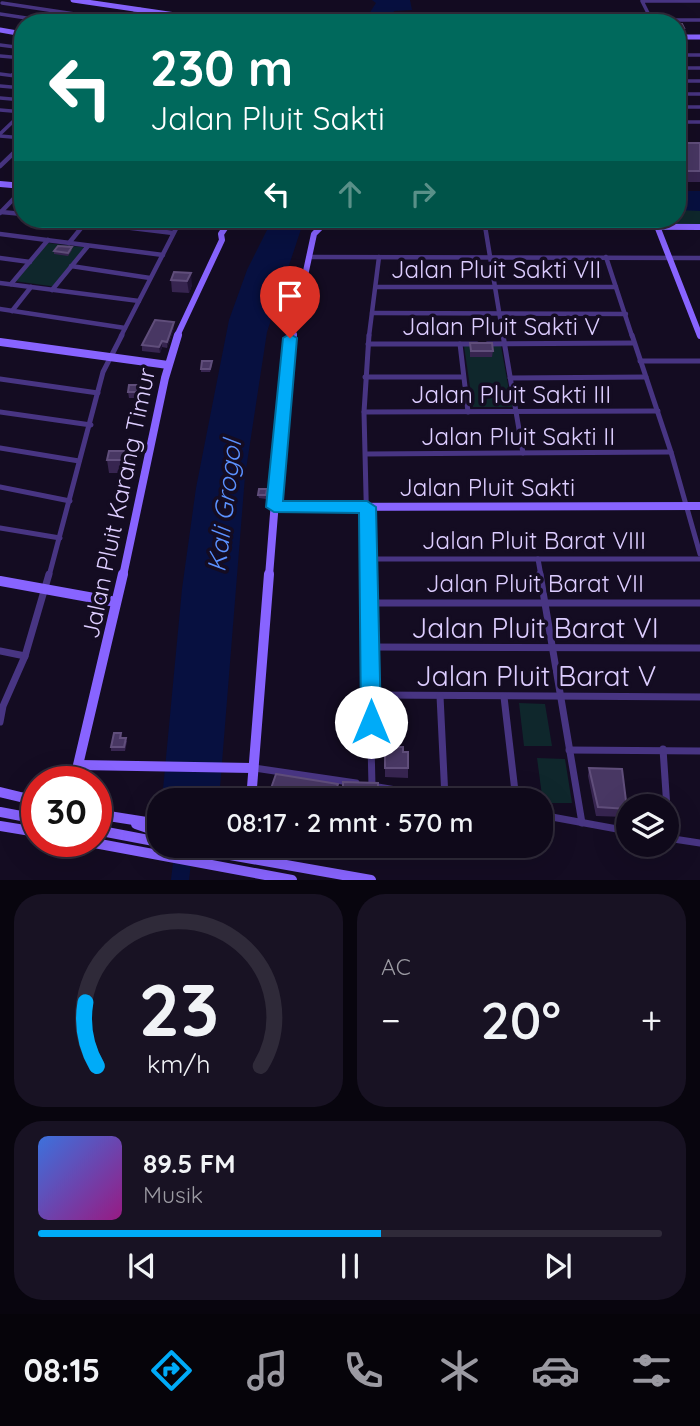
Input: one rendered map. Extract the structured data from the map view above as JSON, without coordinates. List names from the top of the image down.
{
  "streets": {
    "street": [
      "Jalan Pluit Sakti VII",
      "Jalan Pluit Sakti V",
      "Jalan Pluit Sakti III",
      "Jalan Pluit Sakti II",
      "Jalan Pluit Sakti",
      "Jalan Pluit Karang Timur",
      "Jalan Pluit Barat VIII",
      "Jalan Pluit Barat VII",
      "Jalan Pluit Barat VI",
      "Jalan Pluit Barat V"
    ]
  },
  "water": ["Kali Grogol"],
  "page": {
    "turn": ["230 m", "Jalan Pluit Sakti"],
    "limit": "30",
    "trip": "08:17 · 2 mnt · 570 m",
    "tile": "AC",
    "heat": ["−", "20°", "+"],
    "song": ["89.5 FM", "Musik"],
    "tabs": "08:15",
    "gauge": ["23", "km/h"]
  }
}
